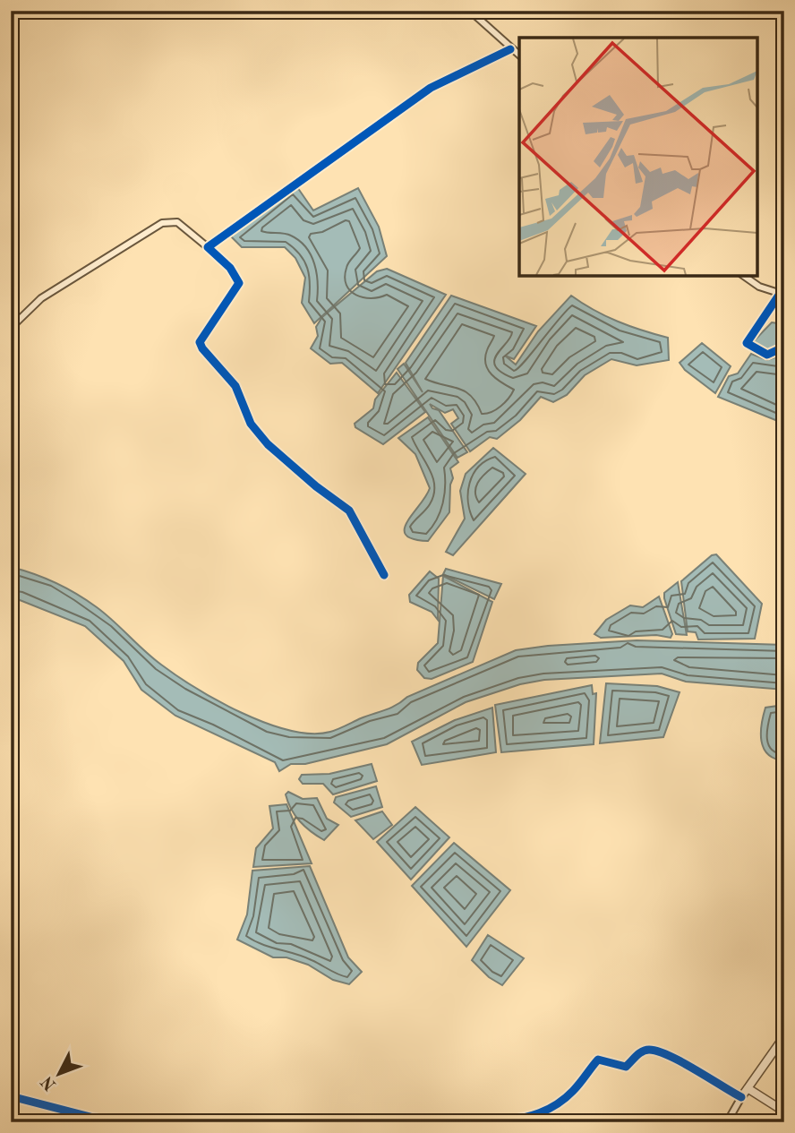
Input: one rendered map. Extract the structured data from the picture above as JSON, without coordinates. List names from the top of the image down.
{
  "north": "bottom left"
}
